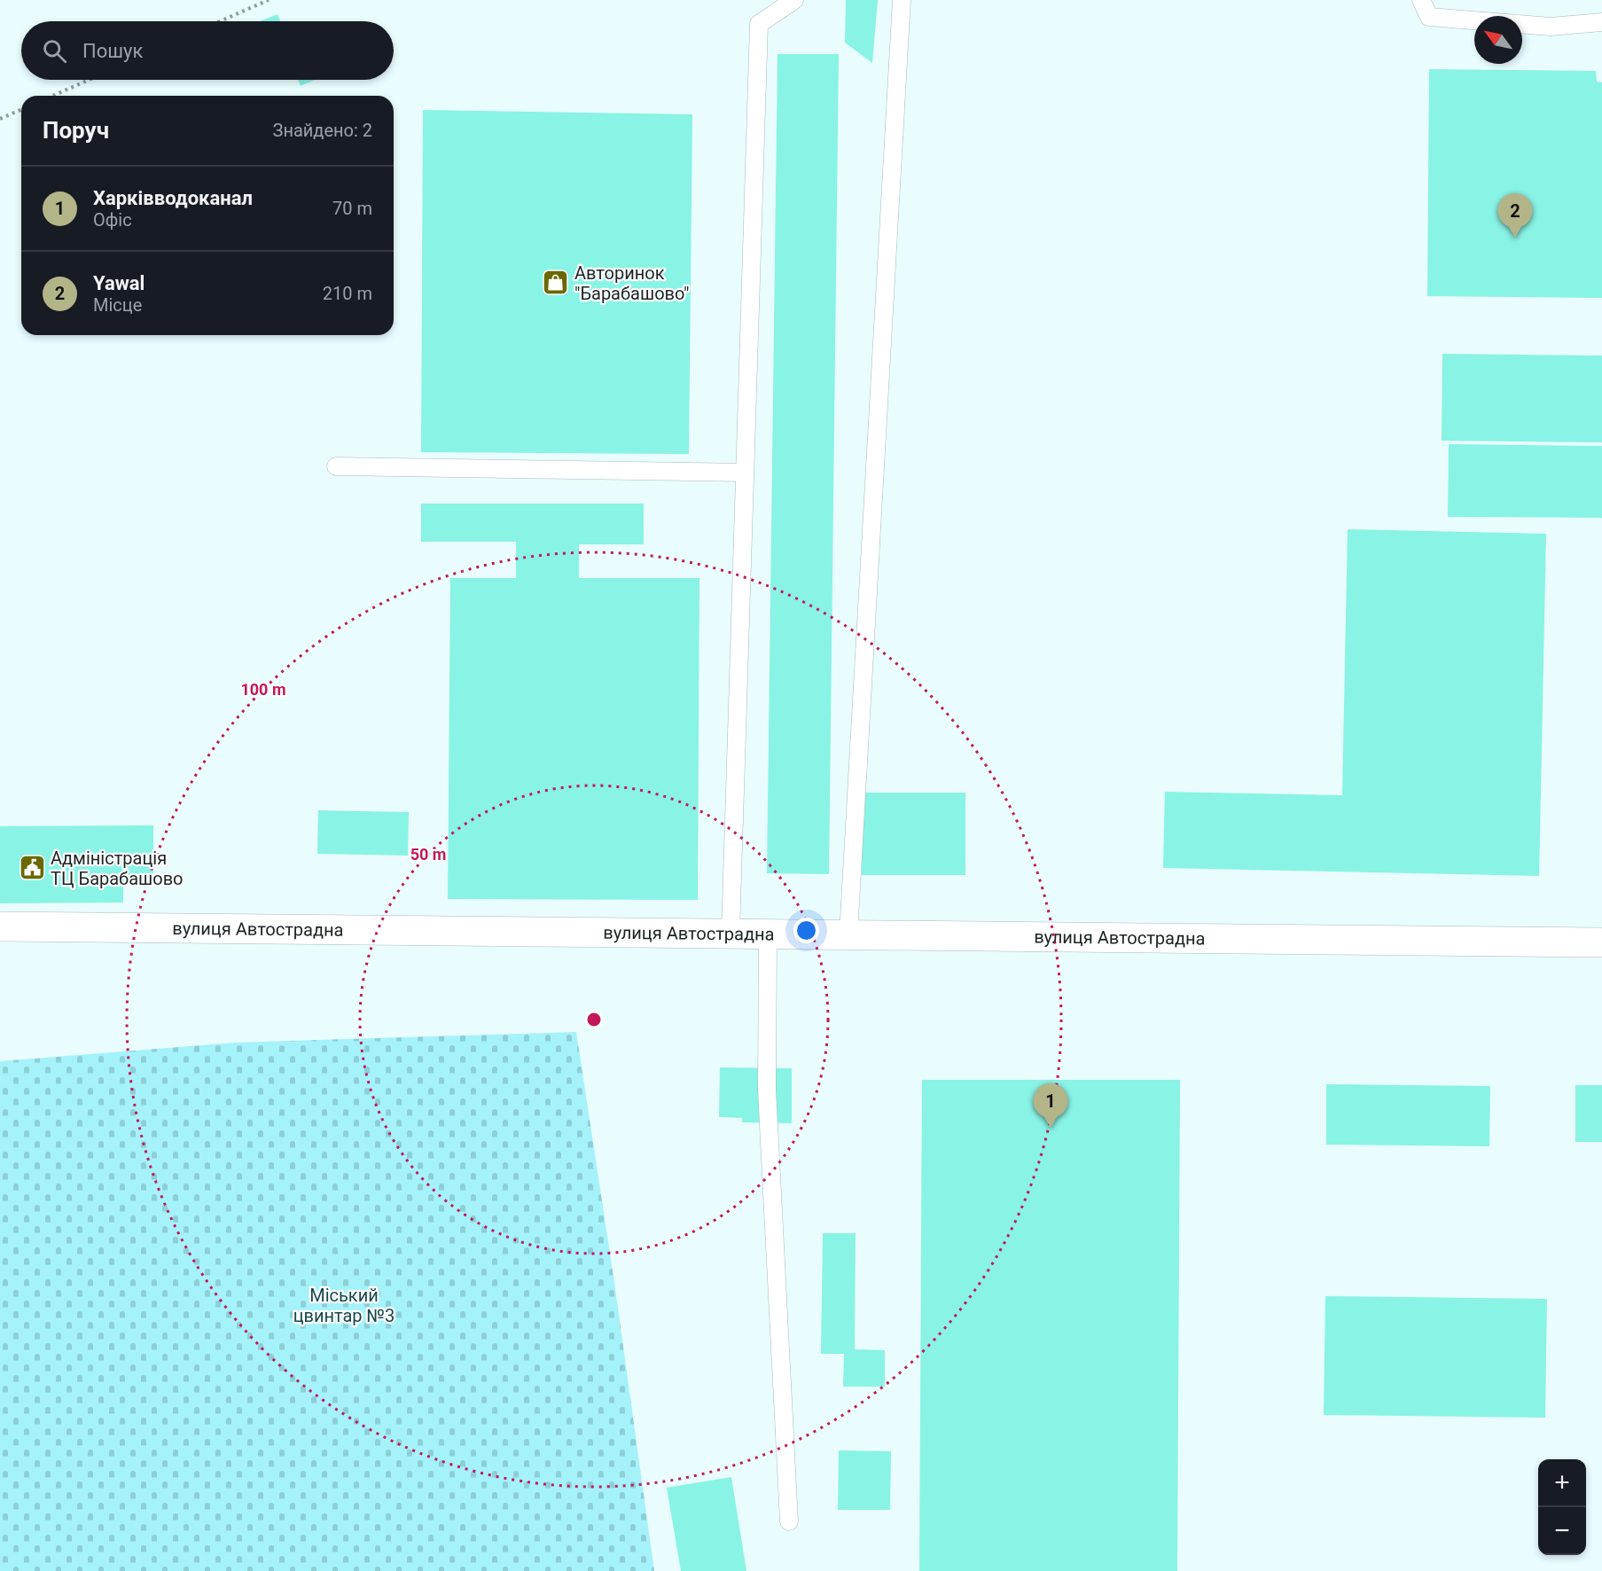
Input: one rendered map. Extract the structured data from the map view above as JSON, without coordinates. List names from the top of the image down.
{
  "streets": {
    "street": ["вулиця Автострадна"]
  },
  "parks": ["Міський цвинтар №3"],
  "places": {
    "shop": ["Авторинок \"Барабашово\""],
    "public building": ["Адміністрація ТЦ Барабашово"]
  },
  "north": "top left",
  "page": {
    "search": "Пошук",
    "heading": ["Поруч", "Знайдено: 2"],
    "list": [
      {
        "mark": "1",
        "name": "Харківводоканал",
        "note": "Офіс",
        "value": "70 m"
      },
      {
        "mark": "2",
        "name": "Yawal",
        "note": "Місце",
        "value": "210 m"
      }
    ],
    "pins": ["2", "1"],
    "map_buttons": ["+", "−"]
  },
  "rings": ["100 m", "50 m"]
}
